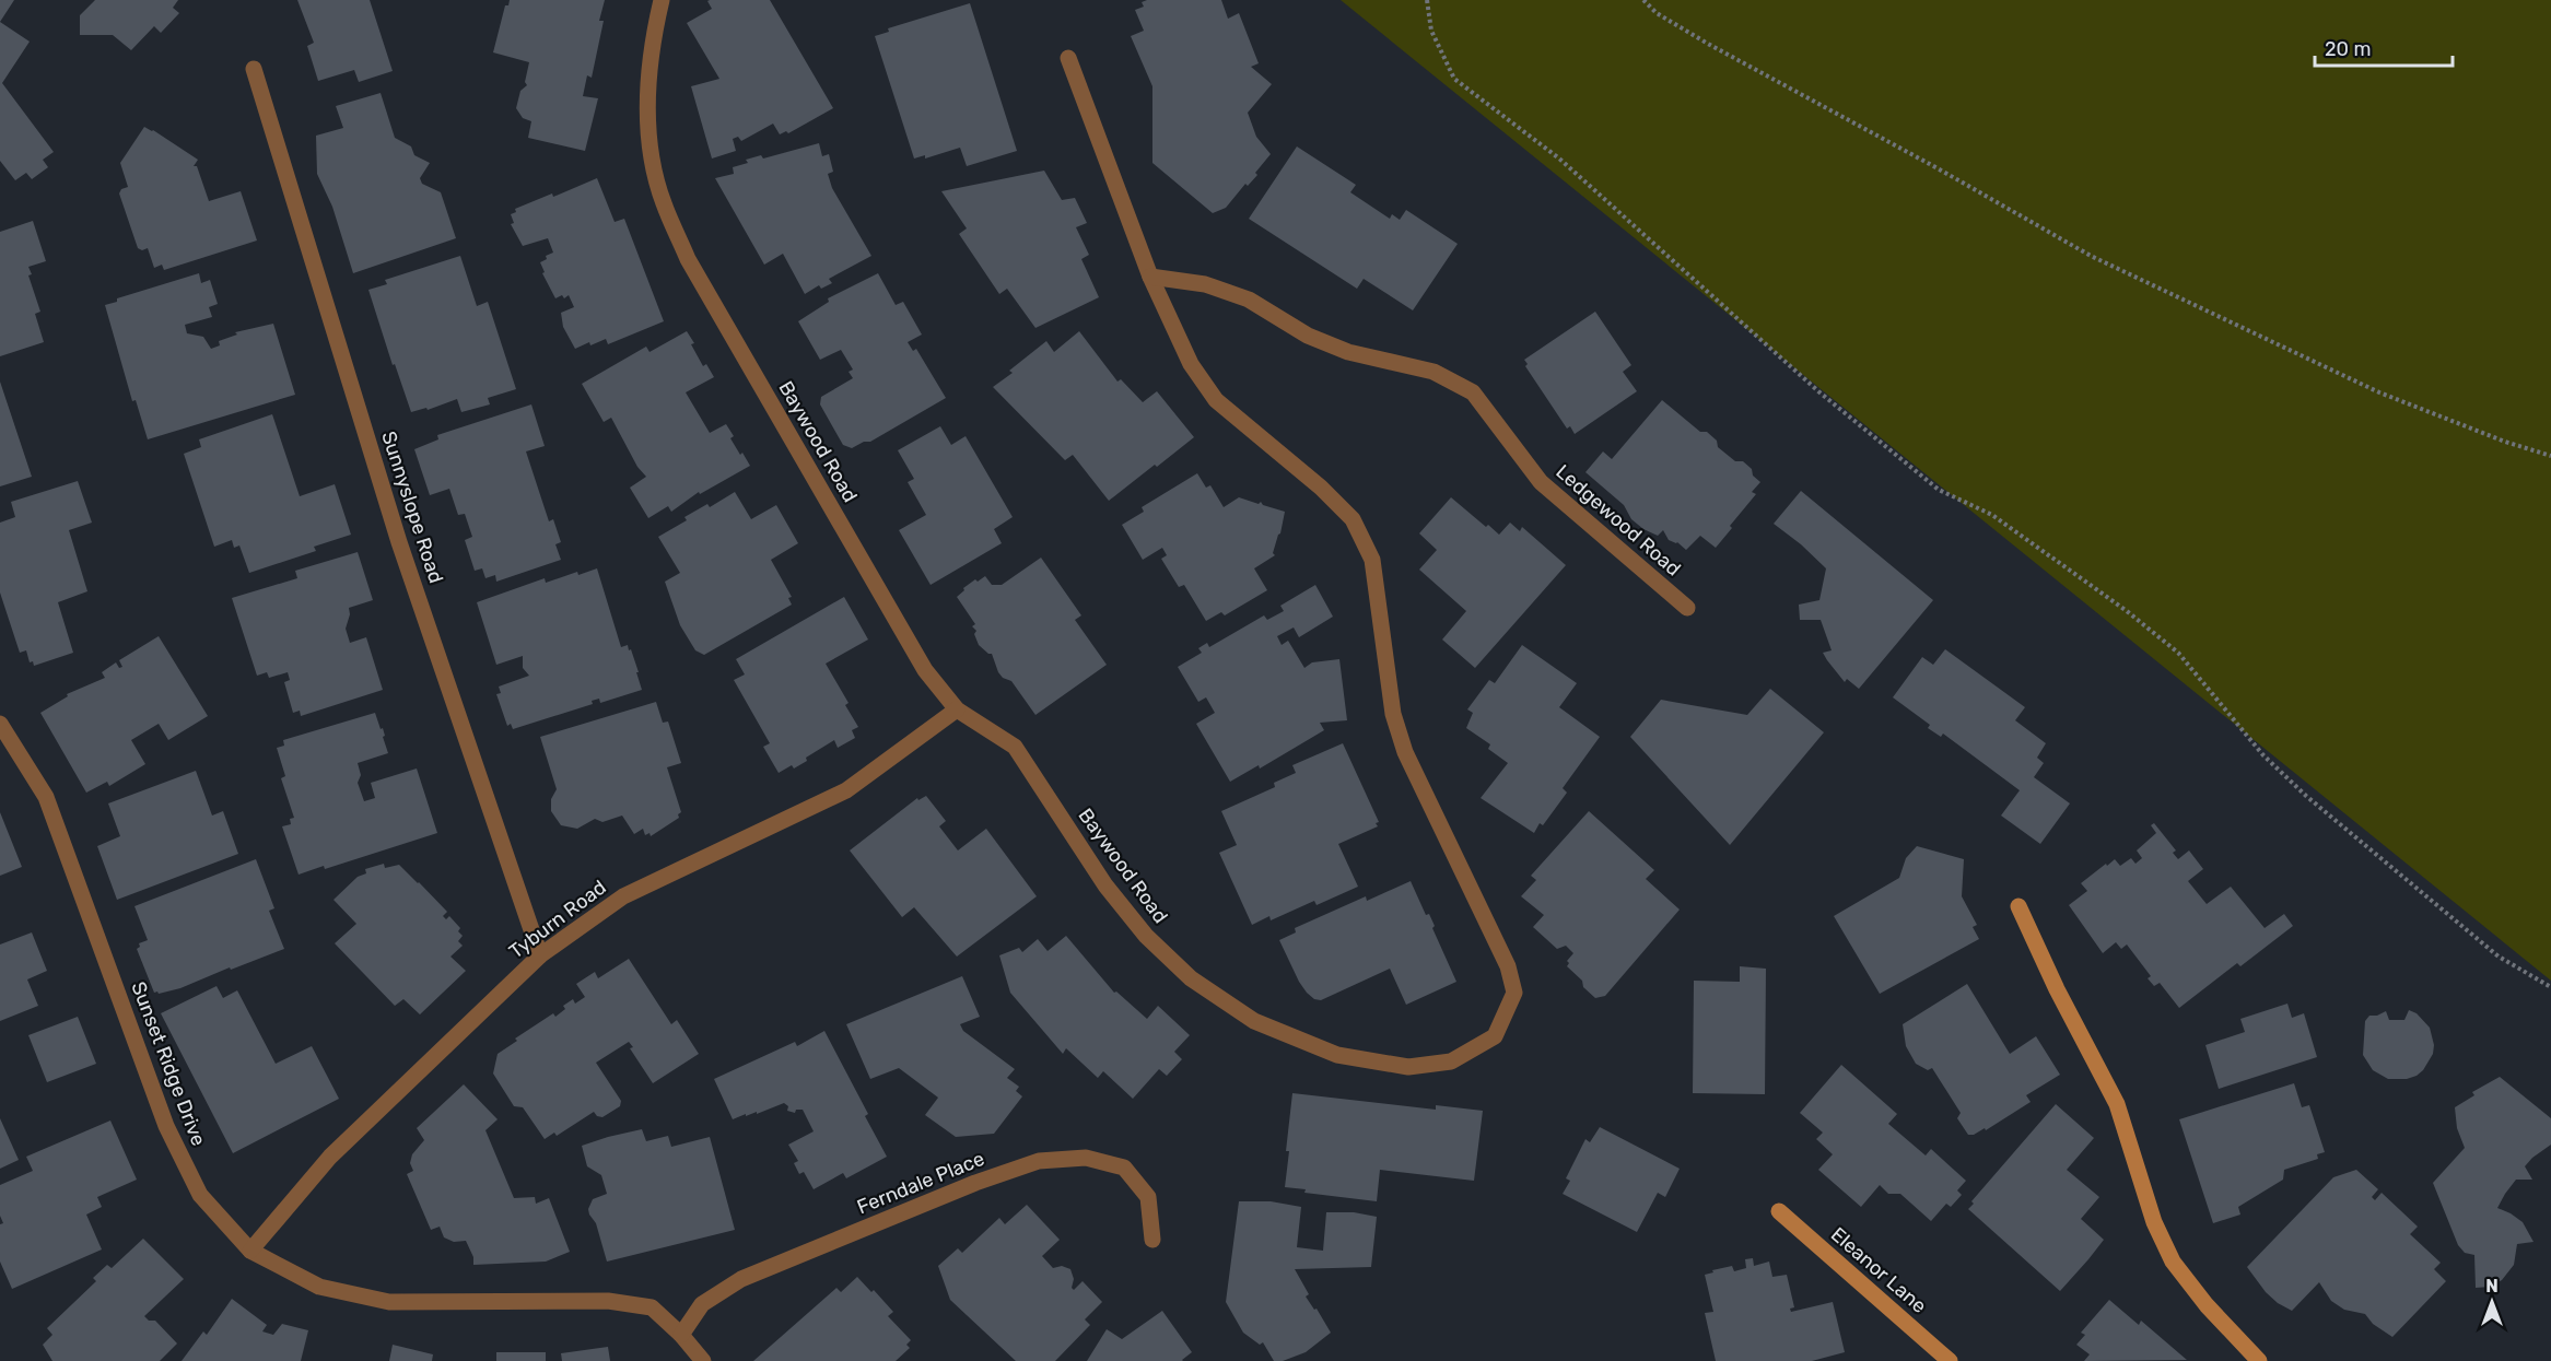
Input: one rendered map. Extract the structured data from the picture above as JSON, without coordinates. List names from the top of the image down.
{
  "streets": {
    "street": [
      "Baywood Road",
      "Sunnyslope Road",
      "Ledgewood Road",
      "Tyburn Road",
      "Sunset Ridge Drive",
      "Ferndale Place",
      "Eleanor Lane"
    ]
  },
  "crossings": [
    ["Baywood Road", "Ledgewood Road"],
    ["Baywood Road", "Tyburn Road"],
    ["Sunnyslope Road", "Tyburn Road"],
    ["Tyburn Road", "Sunset Ridge Drive"],
    ["Sunset Ridge Drive", "Ferndale Place"]
  ],
  "scale_bar": "20 m",
  "north": "top"
}
